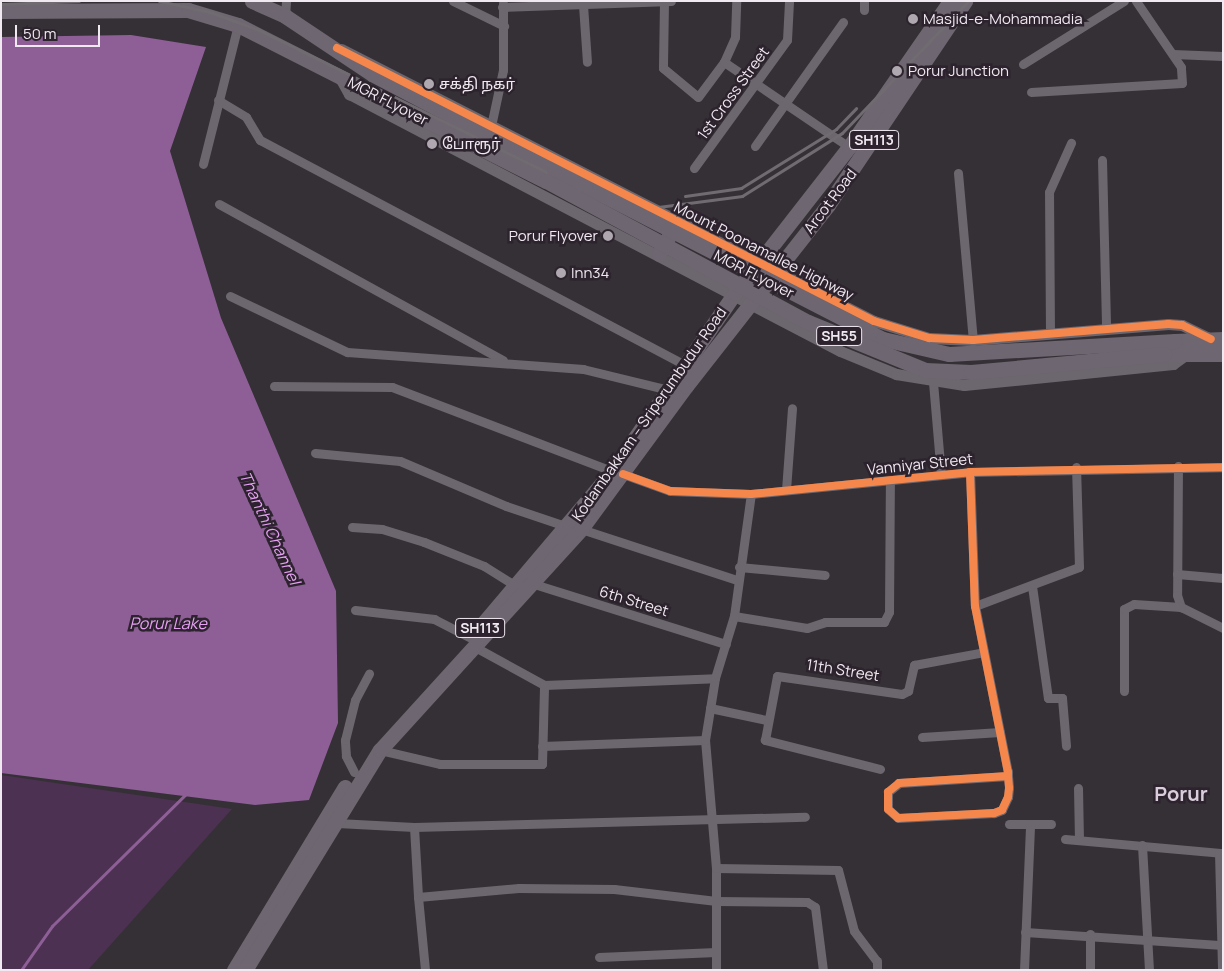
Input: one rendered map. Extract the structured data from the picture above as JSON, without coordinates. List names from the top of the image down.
{
  "streets": {
    "main road": [
      "MGR FLyover",
      "SH113",
      "Arcot Road",
      "SH55",
      "Kodambakkam – Sriperumbudur Road"
    ],
    "street": [
      "1st Cross Street",
      "Mount Poonamallee Highway",
      "Vanniyar Street",
      "6th Street",
      "11th Street"
    ]
  },
  "crossings": [
    ["MGR FLyover", "Mount Poonamallee Highway"],
    ["MGR FLyover", "SH55"],
    ["Arcot Road", "Mount Poonamallee Highway"],
    ["Arcot Road", "Kodambakkam – Sriperumbudur Road"],
    ["Mount Poonamallee Highway", "SH55"],
    ["Mount Poonamallee Highway", "Kodambakkam – Sriperumbudur Road"],
    ["Kodambakkam – Sriperumbudur Road", "Vanniyar Street"],
    ["Kodambakkam – Sriperumbudur Road", "6th Street"]
  ],
  "districts": ["Porur"],
  "water": ["Thanthi Channel", "Porur Lake"],
  "places": [
    "Masjid-e-Mohammadia",
    "Porur Junction",
    "சக்தி நகர்",
    "போரூர்",
    "Porur Flyover",
    "Inn34"
  ],
  "scale_bar": "50 m"
}
